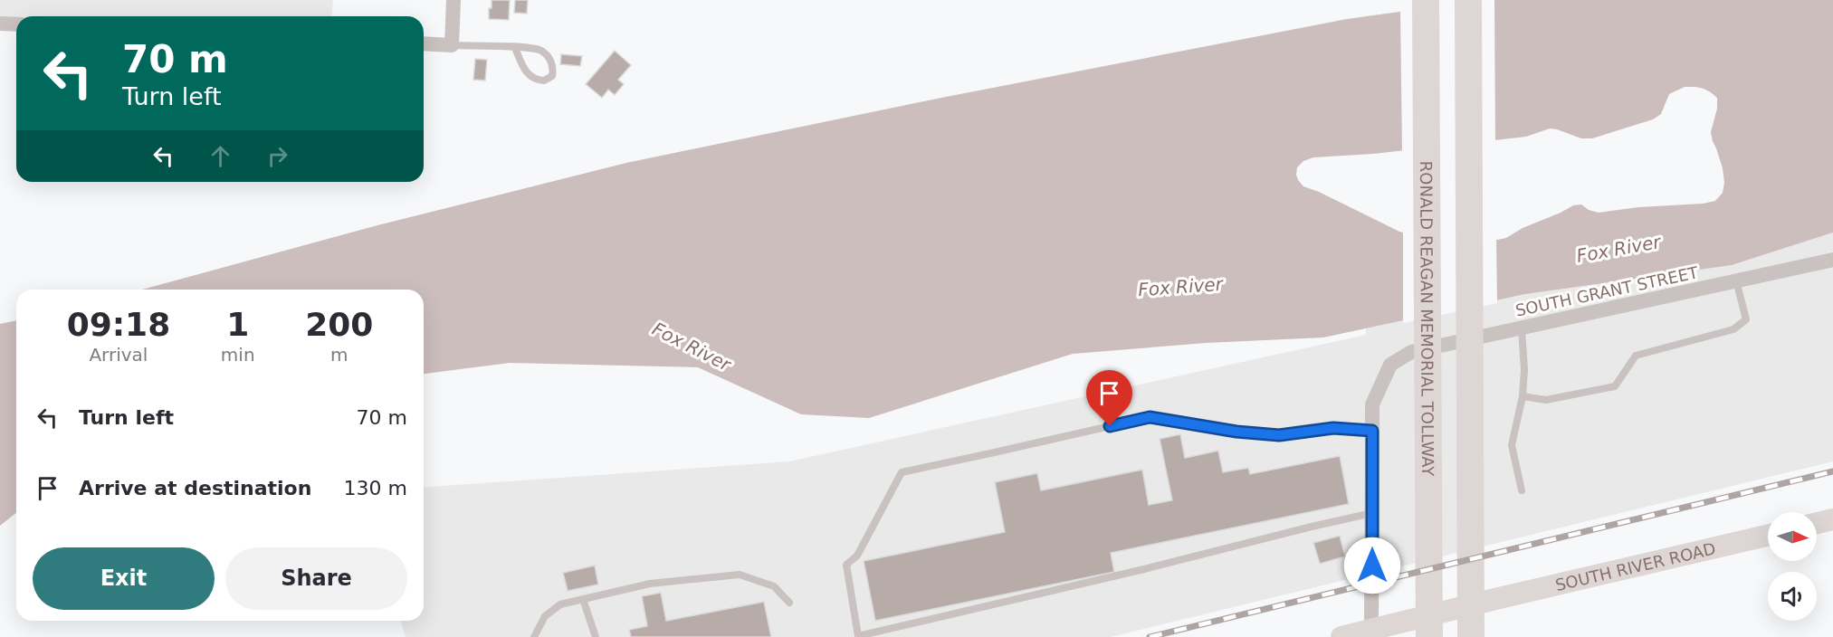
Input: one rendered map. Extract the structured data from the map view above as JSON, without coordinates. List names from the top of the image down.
{
  "streets": {
    "highway": ["RONALD REAGAN MEMORIAL TOLLWAY"],
    "main road": ["SOUTH RIVER ROAD"],
    "street": ["SOUTH GRANT STREET"]
  },
  "water": ["Fox River"],
  "north": "right",
  "page": {
    "turn": ["70 m", "Turn left"],
    "eta": [
      "09:18",
      "Arrival",
      "1",
      "min",
      "200",
      "m"
    ],
    "list": [
      {
        "name": "Turn left",
        "value": "70 m"
      },
      {
        "name": "Arrive at destination",
        "value": "130 m"
      }
    ],
    "buttons": ["Exit", "Share"]
  }
}
